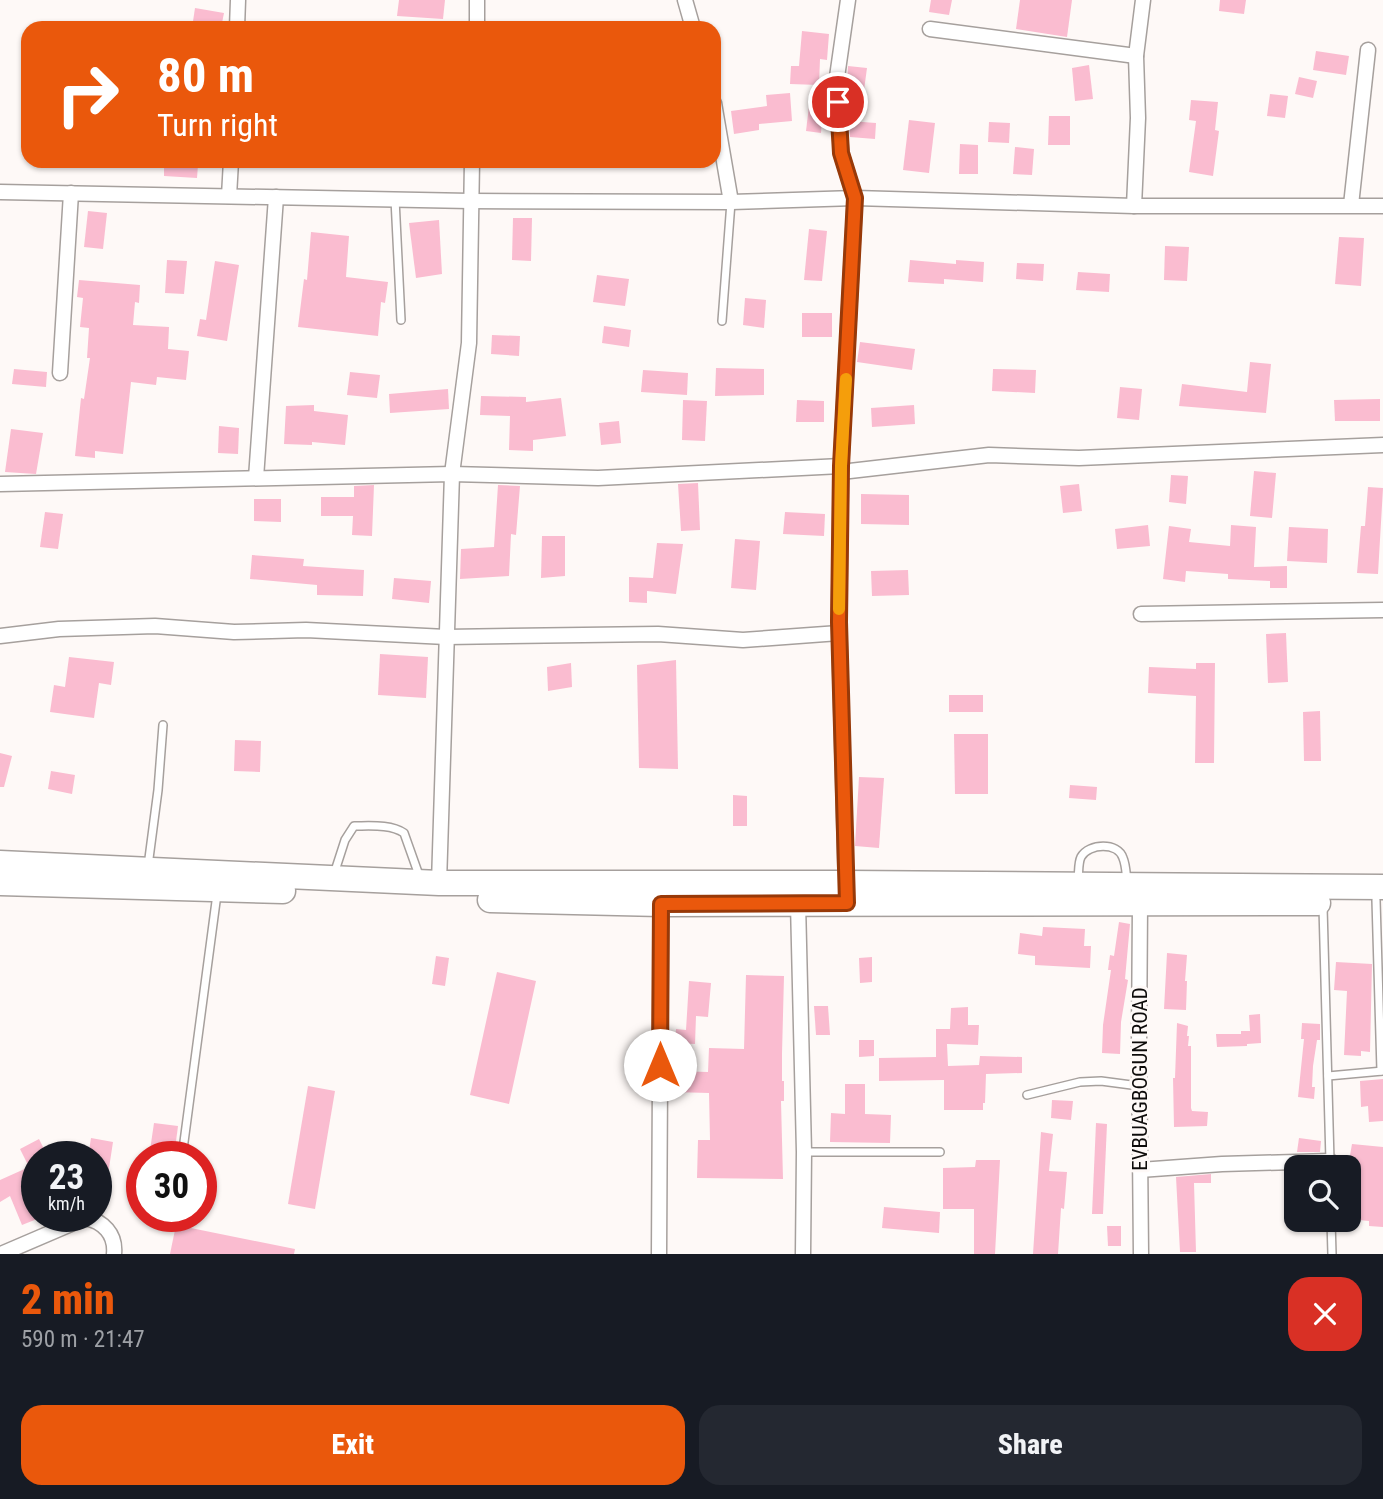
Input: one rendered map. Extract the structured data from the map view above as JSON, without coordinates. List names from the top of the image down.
{
  "streets": {
    "street": ["EVBUAGBOGUN ROAD"]
  },
  "page": {
    "turn": ["80 m", "Turn right"],
    "speed": "23 km/h",
    "limit": "30",
    "heading": ["2 min", "590 m · 21:47"],
    "buttons": ["Exit", "Share"]
  }
}
